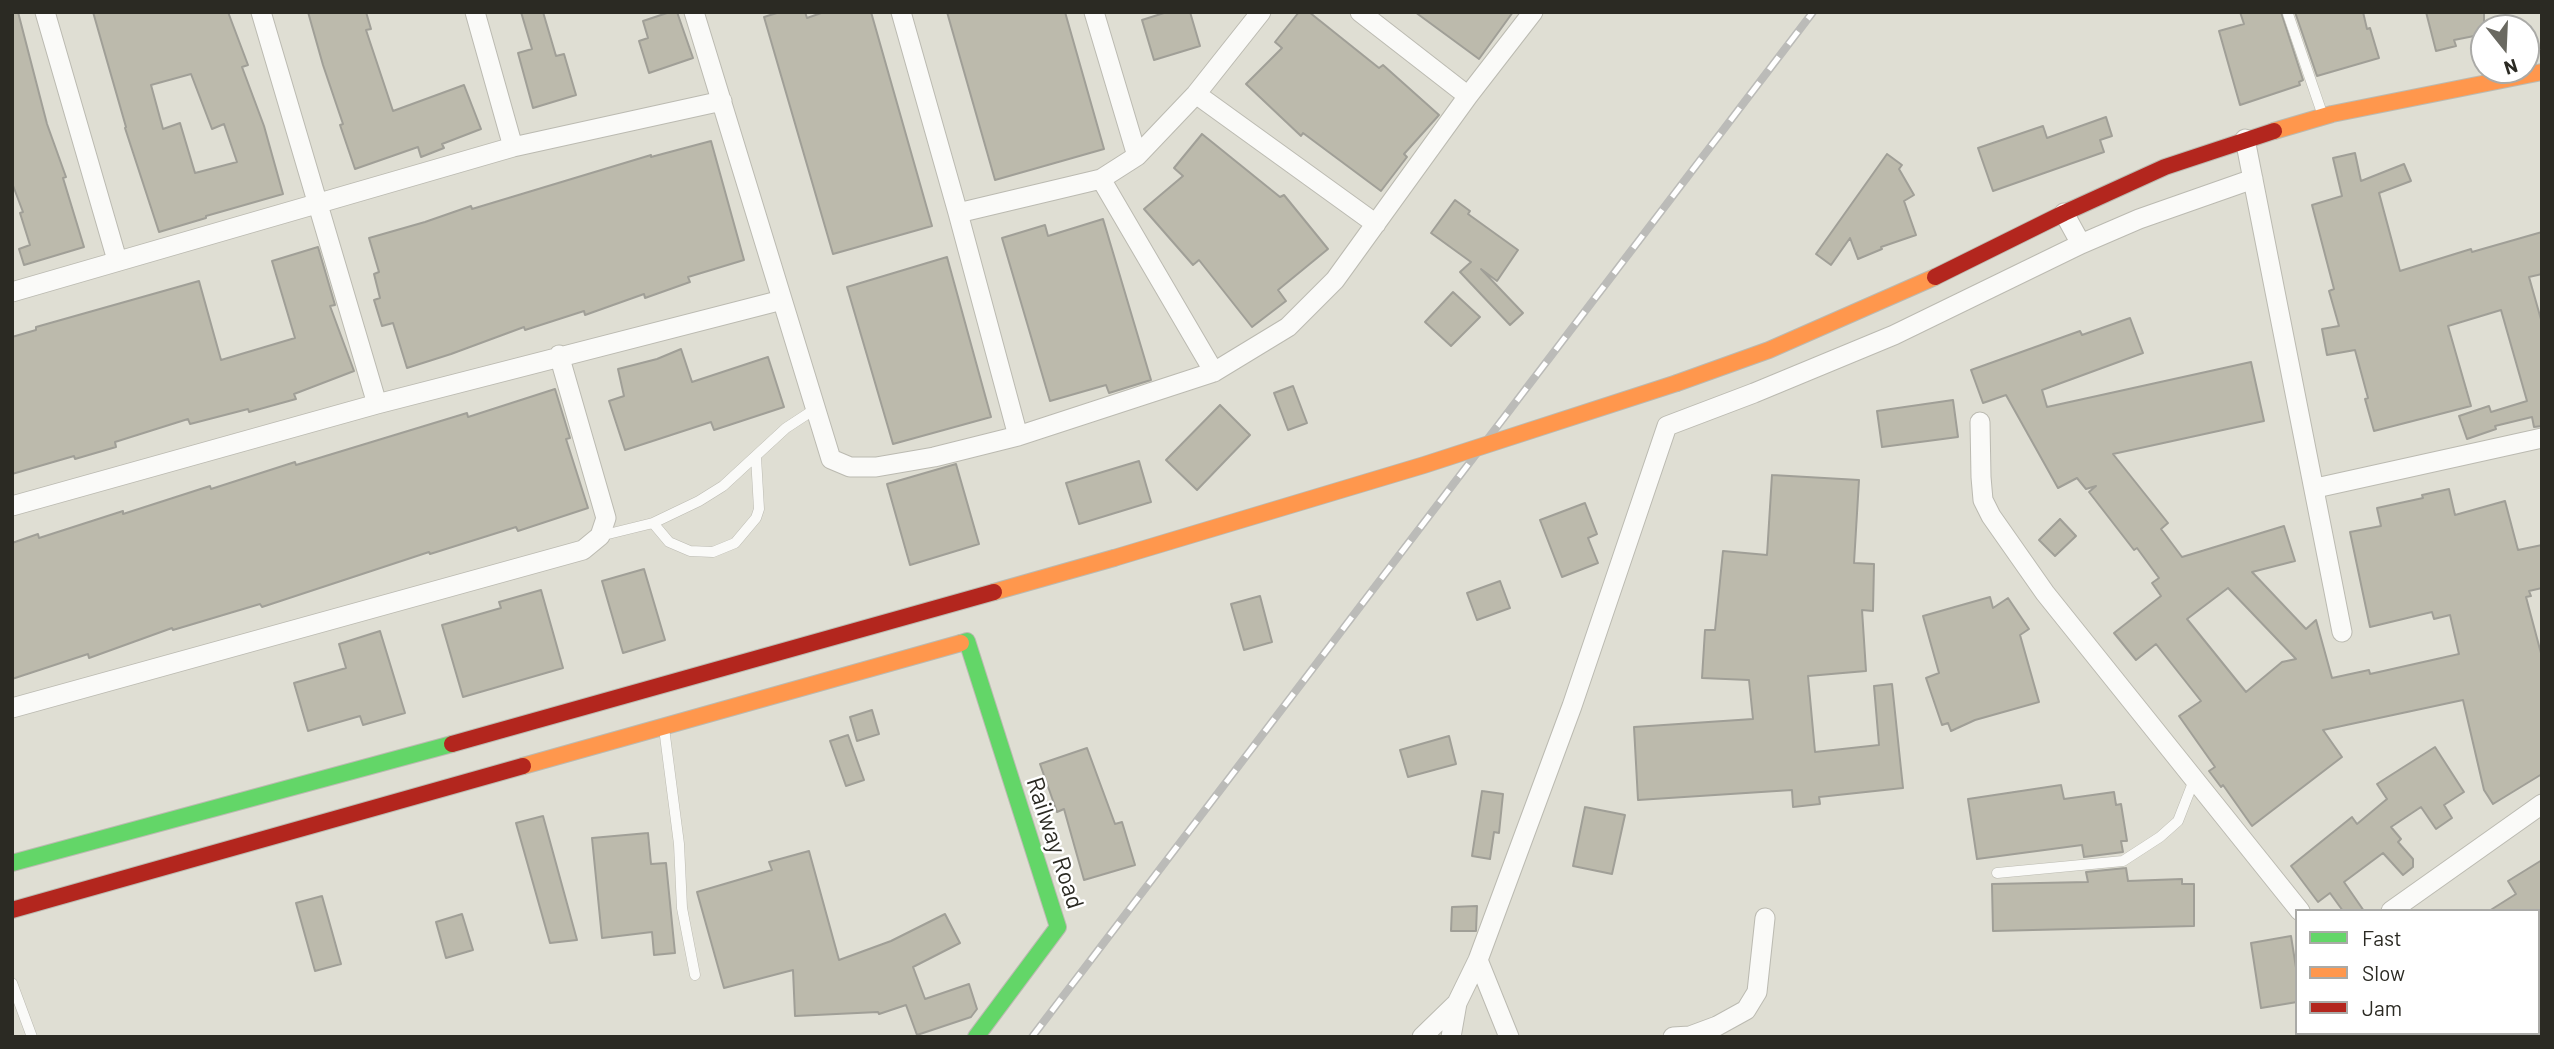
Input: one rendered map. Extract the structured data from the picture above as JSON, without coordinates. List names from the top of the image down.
{
  "streets": {
    "main road": ["Railway Road"]
  },
  "legend": ["Fast", "Slow", "Jam"],
  "north": "bottom"
}
